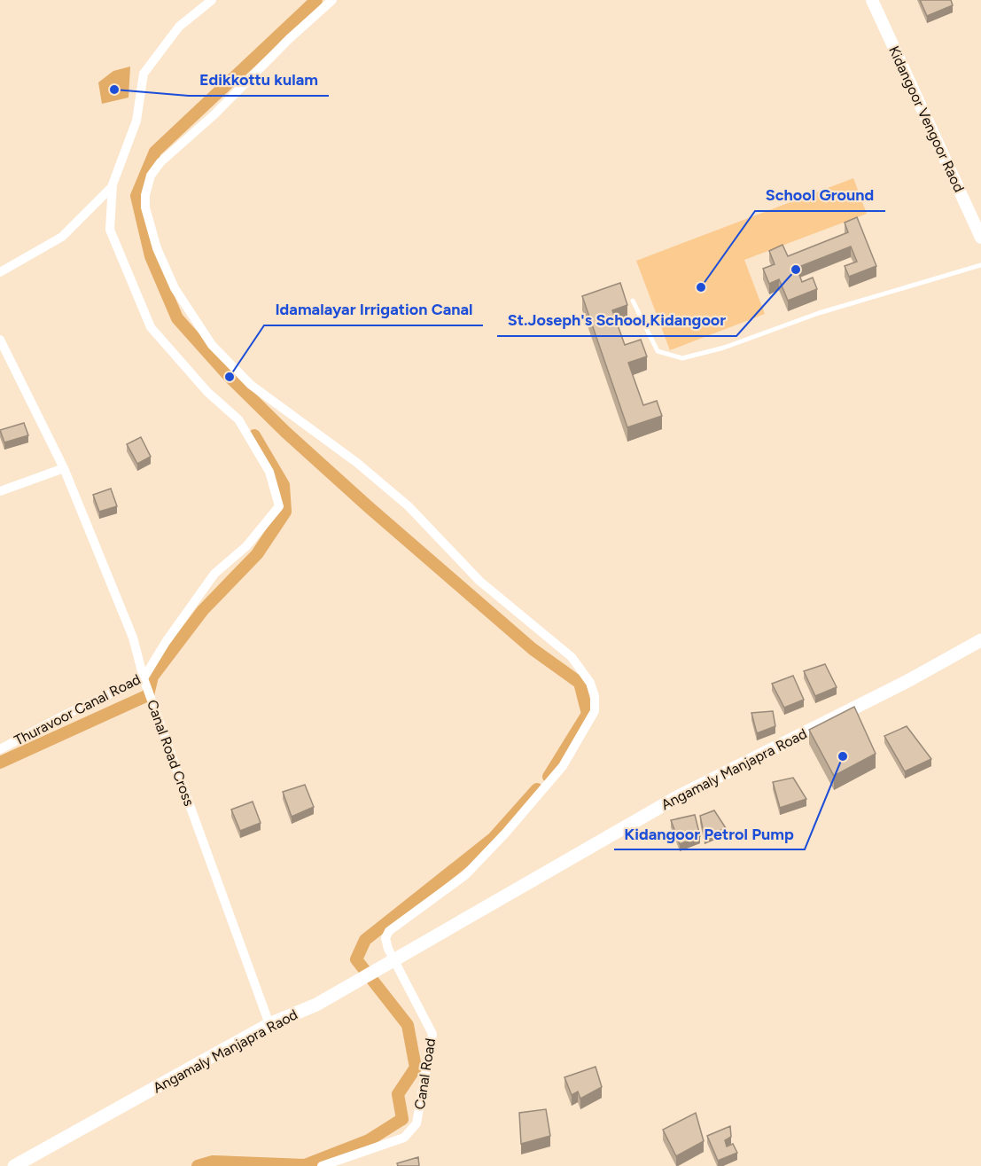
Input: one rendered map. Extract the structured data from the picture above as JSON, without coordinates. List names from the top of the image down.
{
  "streets": {
    "main road": ["Angamaly Manjapra Road", "Angamaly Manjapra Raod"],
    "street": [
      "Kidangoor Vengoor Raod",
      "Thuravoor Canal Road",
      "Canal Road Cross",
      "Canal Road"
    ]
  },
  "crossings": [
    ["Thuravoor Canal Road", "Canal Road Cross"],
    ["Canal Road Cross", "Angamaly Manjapra Raod"],
    ["Angamaly Manjapra Road", "Angamaly Manjapra Raod"],
    ["Angamaly Manjapra Raod", "Canal Road"]
  ],
  "places": [
    "Edikkottu kulam",
    "St.Joseph's School,Kidangoor",
    "School Ground",
    "Idamalayar Irrigation Canal",
    "Kidangoor Petrol Pump"
  ]
}
